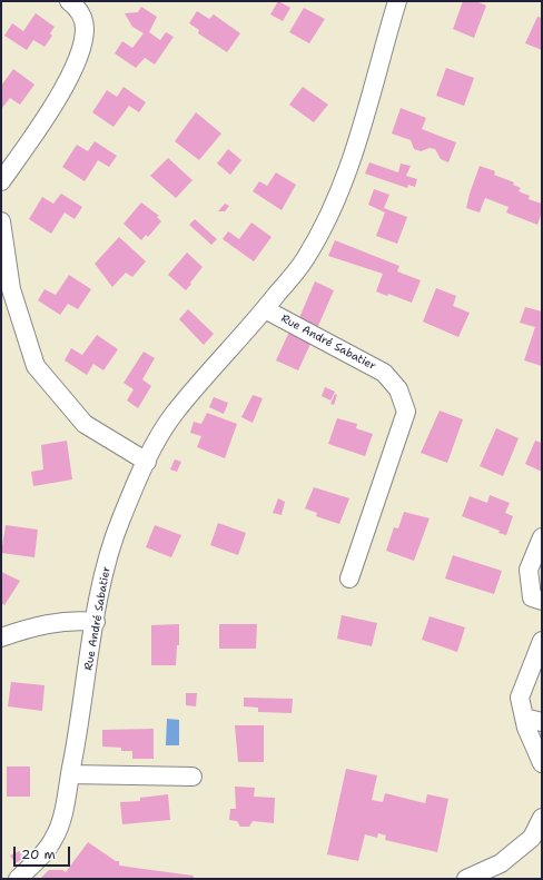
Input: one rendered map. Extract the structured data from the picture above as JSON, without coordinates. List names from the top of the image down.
{
  "streets": {
    "street": ["Rue André Sabatier"]
  },
  "scale_bar": "20 m"
}
